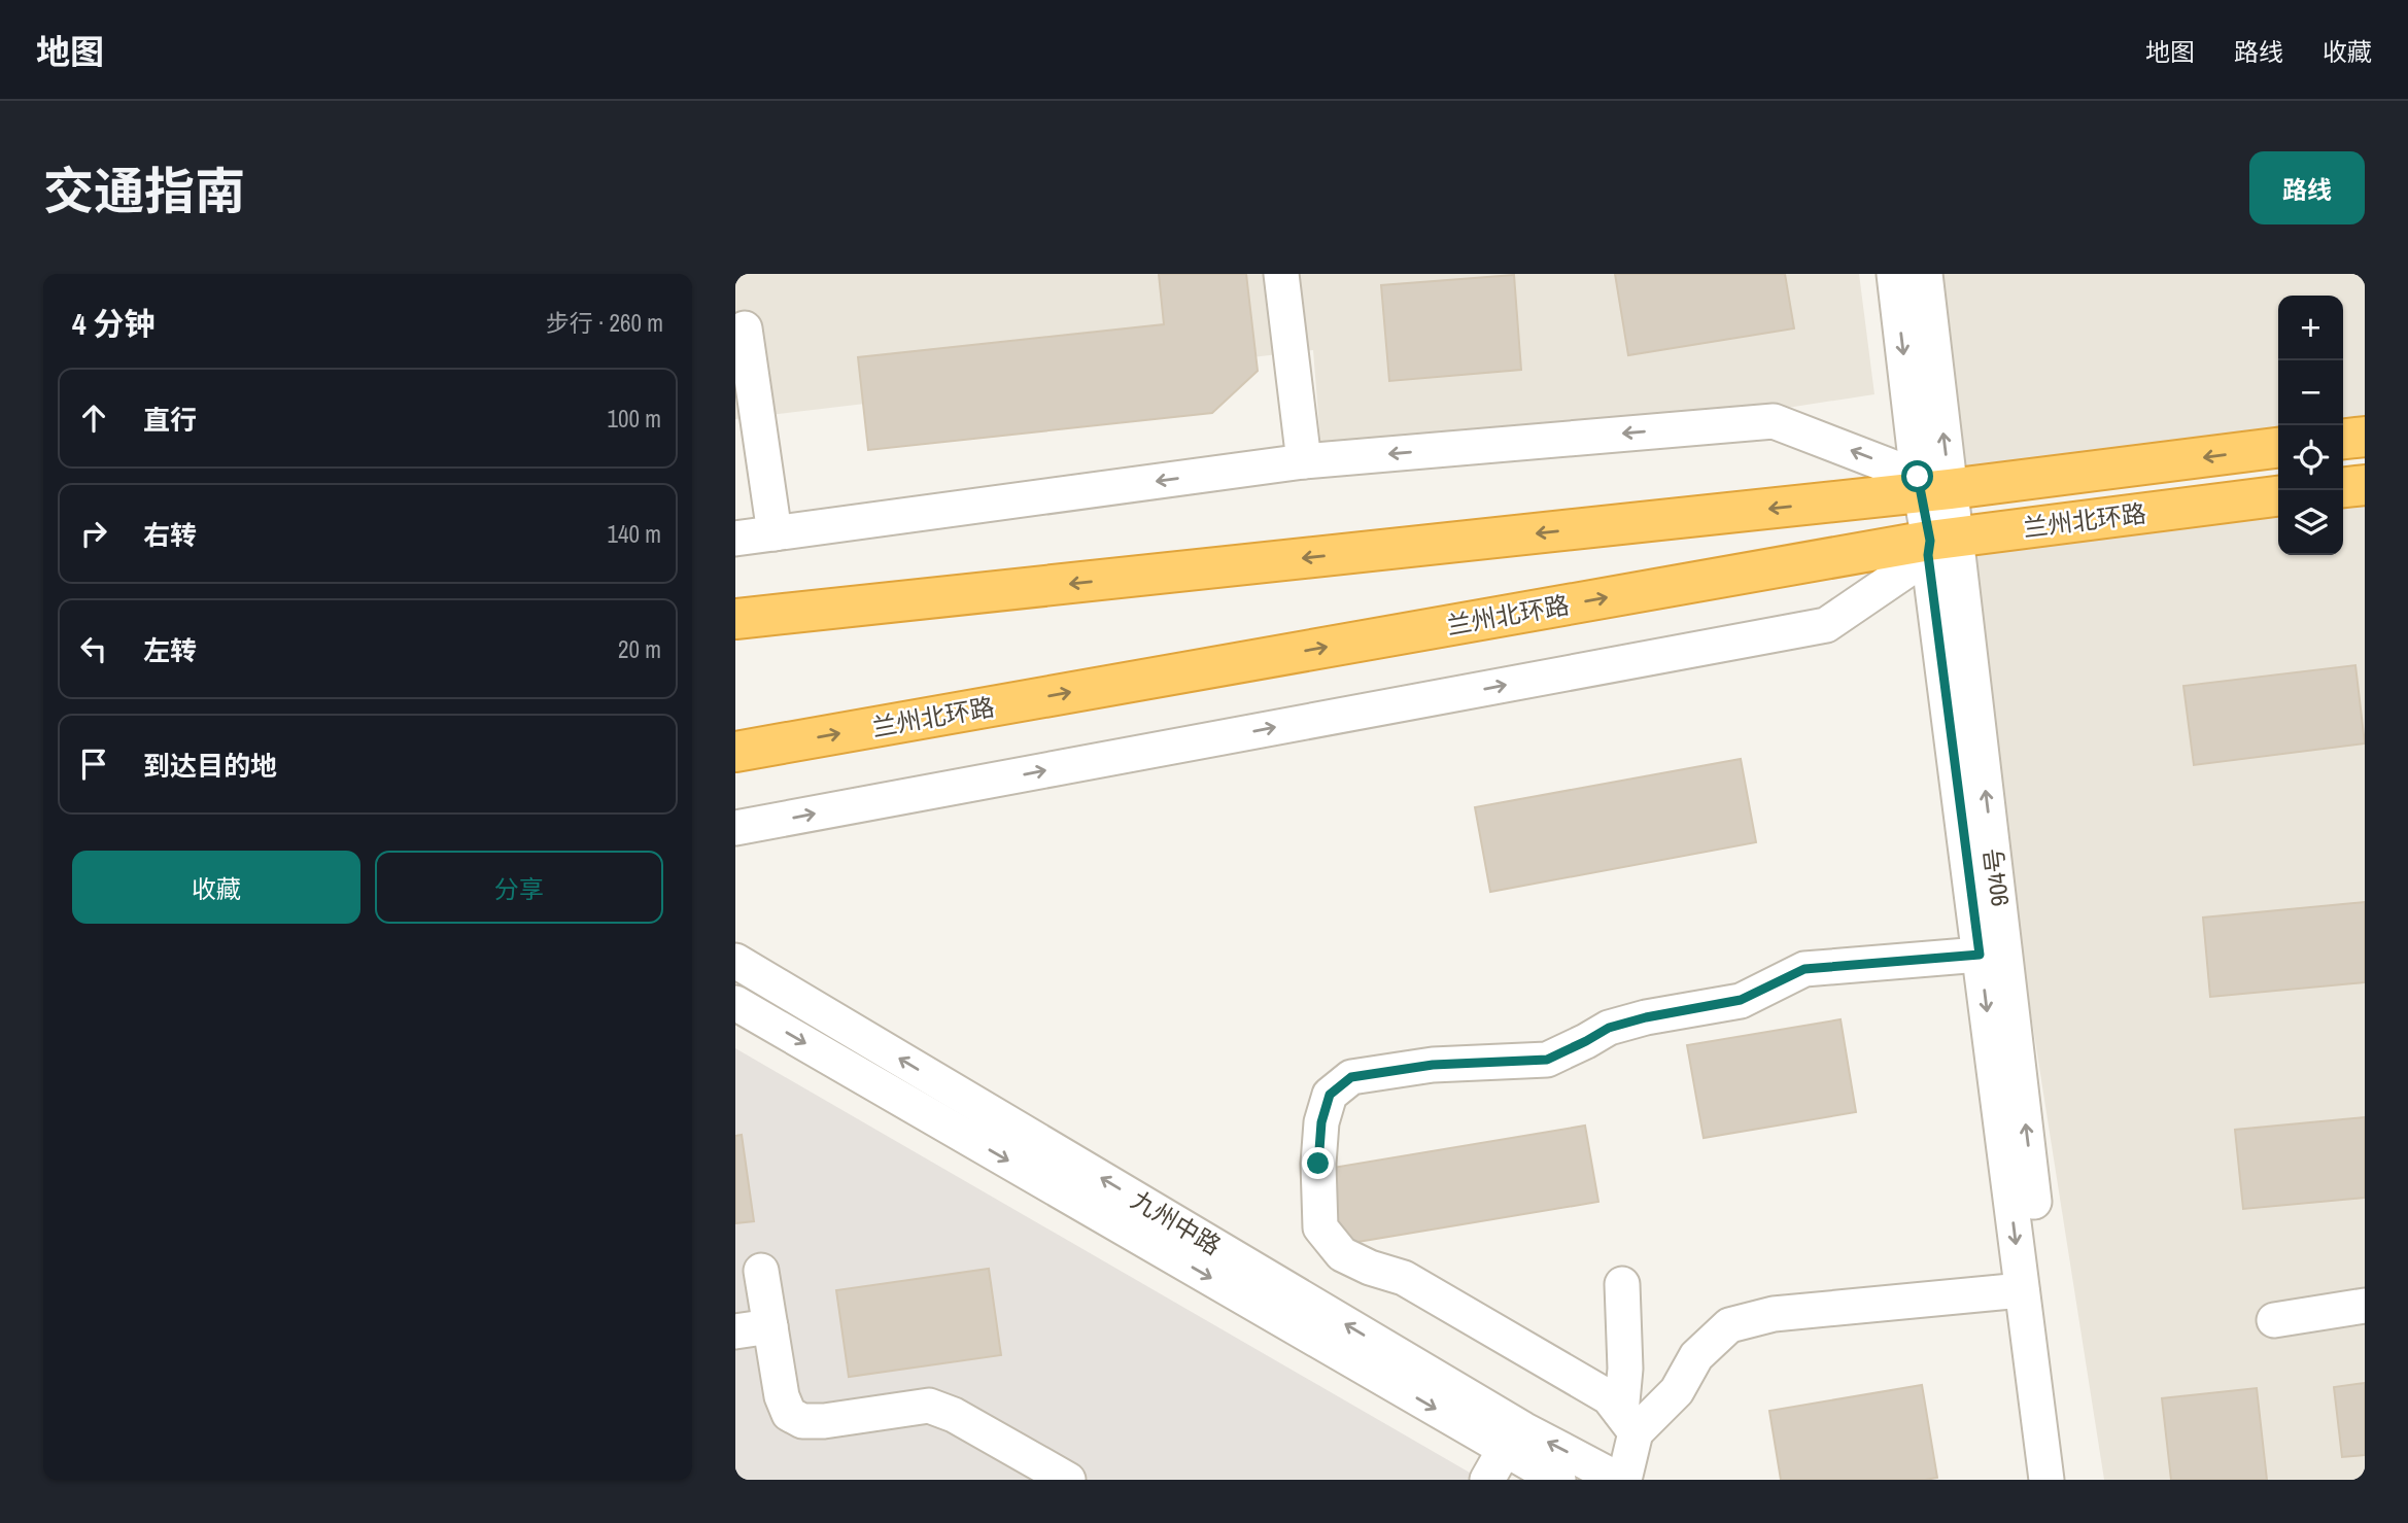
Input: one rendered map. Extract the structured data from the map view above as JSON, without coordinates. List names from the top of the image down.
{
  "streets": {
    "highway": ["兰州北环路"],
    "street": ["904号", "九州中路"]
  },
  "crossings": [
    ["兰州北环路", "904号"]
  ],
  "page": {
    "header": "地图",
    "nav": ["地图", "路线", "收藏"],
    "title": "交通指南",
    "buttons": [
      "路线",
      ["收藏", "分享"]
    ],
    "heading": ["4 分钟", "步行 · 260 m"],
    "map_buttons": ["+", "−"],
    "list": [
      ["直行", "100 m"],
      ["右转", "140 m"],
      ["左转", "20 m"],
      "到达目的地"
    ]
  }
}
